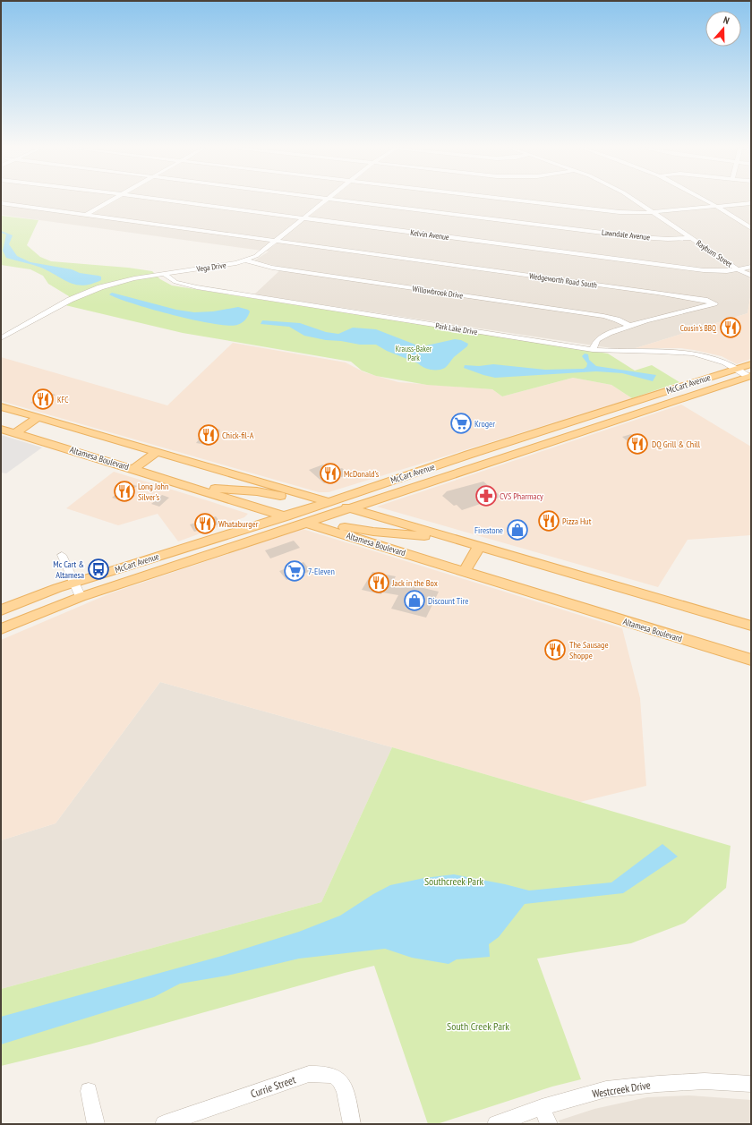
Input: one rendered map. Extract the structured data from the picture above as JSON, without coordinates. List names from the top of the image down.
{
  "streets": {
    "main road": ["McCart Avenue", "Altamesa Boulevard"],
    "street": [
      "Kelvin Avenue",
      "Lawndale Avenue",
      "Rayburn Street",
      "Vega Drive",
      "Wedgeworth Road South",
      "Willowbrook Drive",
      "Park Lake Drive",
      "Currie Street",
      "Westcreek Drive"
    ]
  },
  "crossings": [
    ["Kelvin Avenue", "Rayburn Street"],
    ["Kelvin Avenue", "Vega Drive"],
    ["Lawndale Avenue", "Rayburn Street"],
    ["Vega Drive", "Wedgeworth Road South"],
    ["Vega Drive", "Willowbrook Drive"],
    ["Vega Drive", "Park Lake Drive"],
    ["Wedgeworth Road South", "Willowbrook Drive"],
    ["Wedgeworth Road South", "Park Lake Drive"],
    ["Park Lake Drive", "McCart Avenue"],
    ["McCart Avenue", "Altamesa Boulevard"]
  ],
  "parks": ["Krauss-Baker Park", "Southcreek Park", "South Creek Park"],
  "places": {
    "restaurant": [
      "Cousin's BBQ",
      "KFC",
      "Chick-fil-A",
      "DQ Grill & Chill",
      "McDonald's",
      "Long John Silver's",
      "Pizza Hut",
      "Whataburger",
      "Jack in the Box",
      "The Sausage Shoppe"
    ],
    "supermarket": ["Kroger", "7-Eleven"],
    "pharmacy": ["CVS Pharmacy"],
    "shop": ["Firestone", "Discount Tire"],
    "bus stop": ["Mc Cart & Altamesa"]
  },
  "north": "top"
}
